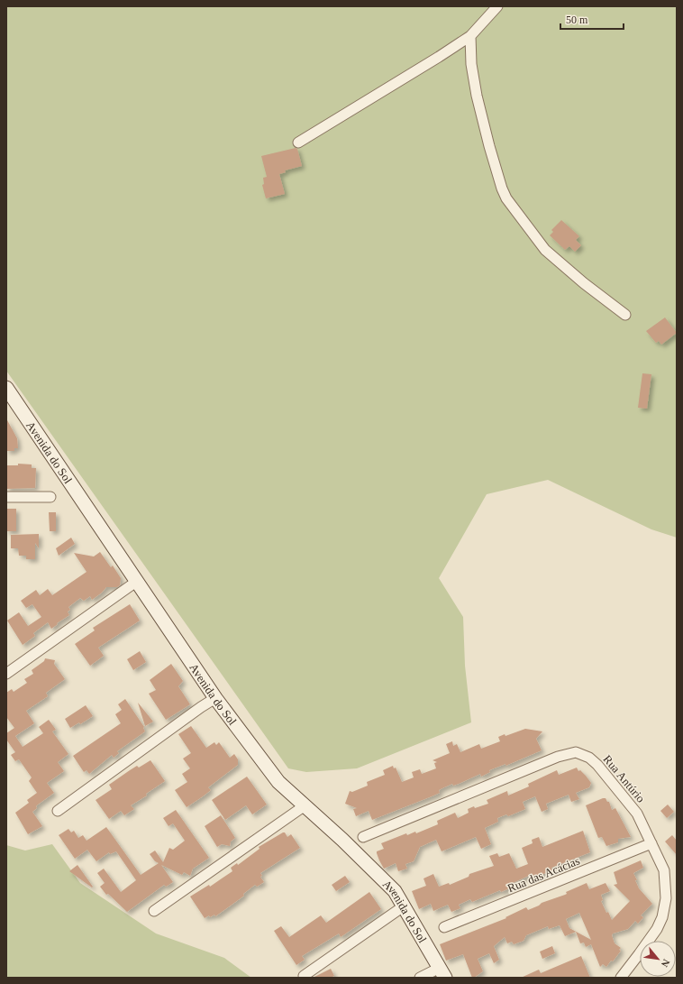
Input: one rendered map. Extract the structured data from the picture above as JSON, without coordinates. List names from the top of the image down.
{
  "streets": {
    "street": ["Avenida do Sol", "Rua Antúrio", "Rua das Acácias"]
  },
  "crossings": [
    ["Rua Antúrio", "Rua das Acácias"]
  ],
  "scale_bar": "50 m",
  "north": "bottom right"
}
